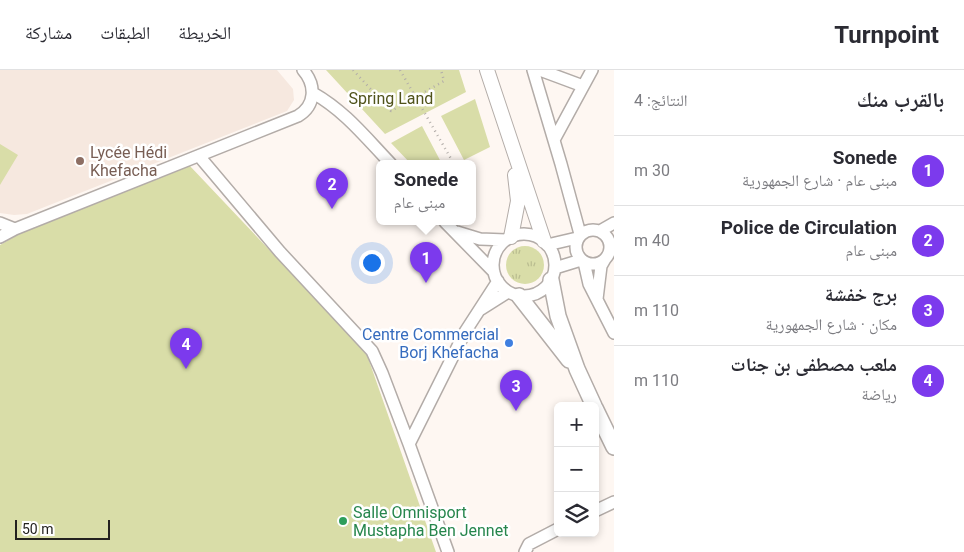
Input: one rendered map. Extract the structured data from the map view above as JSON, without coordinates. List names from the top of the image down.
{
  "parks": ["Spring Land"],
  "places": ["Lycée Hédi Khefacha", "Centre Commercial Borj Khefacha", "Salle Omnisport Mustapha Ben Jennet"],
  "scale_bar": "50 m",
  "page": {
    "header": "Turnpoint",
    "nav": ["الخريطة", "الطبقات", "مشاركة"],
    "heading": ["بالقرب منك", "النتائج: 4"],
    "list": [
      {
        "mark": "1",
        "name": "Sonede",
        "note": "مبنى عام · شارع الجمهورية",
        "value": "30 m"
      },
      {
        "mark": "2",
        "name": "Police de Circulation",
        "note": "مبنى عام",
        "value": "40 m"
      },
      {
        "mark": "3",
        "name": "برج خفشة",
        "note": "مكان · شارع الجمهورية",
        "value": "110 m"
      },
      {
        "mark": "4",
        "name": "ملعب مصطفى بن جنات",
        "note": "رياضة",
        "value": "110 m"
      }
    ],
    "popup": ["Sonede", "مبنى عام"],
    "pins": [
      "2",
      "1",
      "4",
      "3"
    ],
    "map_buttons": ["+", "−"],
    "scale": "50 m"
  }
}
